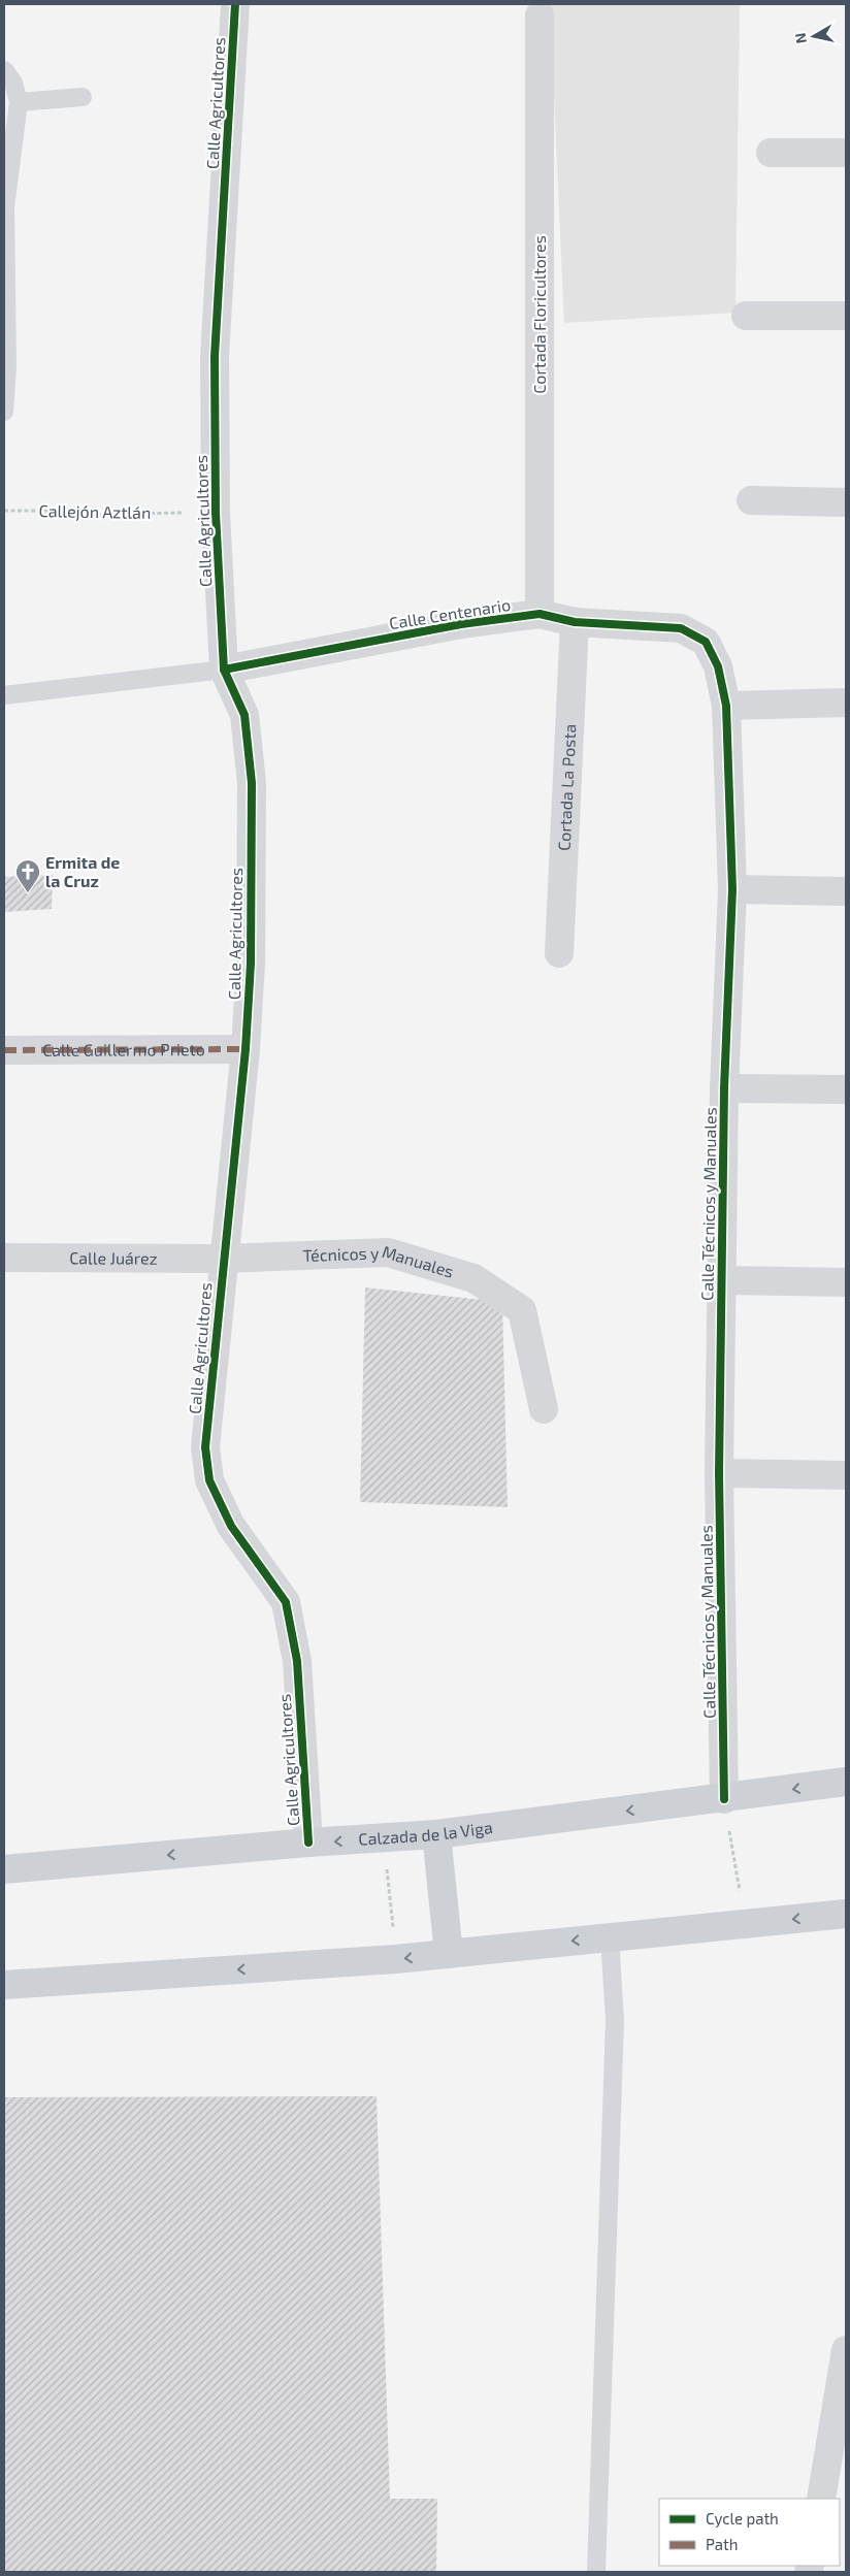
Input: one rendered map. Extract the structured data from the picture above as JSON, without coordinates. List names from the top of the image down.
{
  "streets": {
    "main road": ["Calzada de la Viga"],
    "street": [
      "Calle Agricultores",
      "Cortada Floricultores",
      "Calle Centenario",
      "Cortada La Posta",
      "Calle Guillermo Prieto",
      "Calle Técnicos y Manuales",
      "Calle Juárez",
      "Técnicos y Manuales"
    ],
    "path": ["Callejón Aztlán"]
  },
  "crossings": [
    ["Calle Agricultores", "Callejón Aztlán"],
    ["Calle Agricultores", "Calle Centenario"],
    ["Calle Agricultores", "Calle Guillermo Prieto"],
    ["Calle Agricultores", "Calle Juárez"],
    ["Calle Agricultores", "Técnicos y Manuales"],
    ["Calle Agricultores", "Calzada de la Viga"],
    ["Cortada Floricultores", "Calle Centenario"],
    ["Calle Centenario", "Cortada La Posta"],
    ["Calle Centenario", "Calle Técnicos y Manuales"],
    ["Calle Técnicos y Manuales", "Calzada de la Viga"],
    ["Calle Juárez", "Técnicos y Manuales"]
  ],
  "places": {
    "church": ["Ermita de la Cruz"]
  },
  "legend": ["Cycle path", "Path"],
  "north": "left"
}
